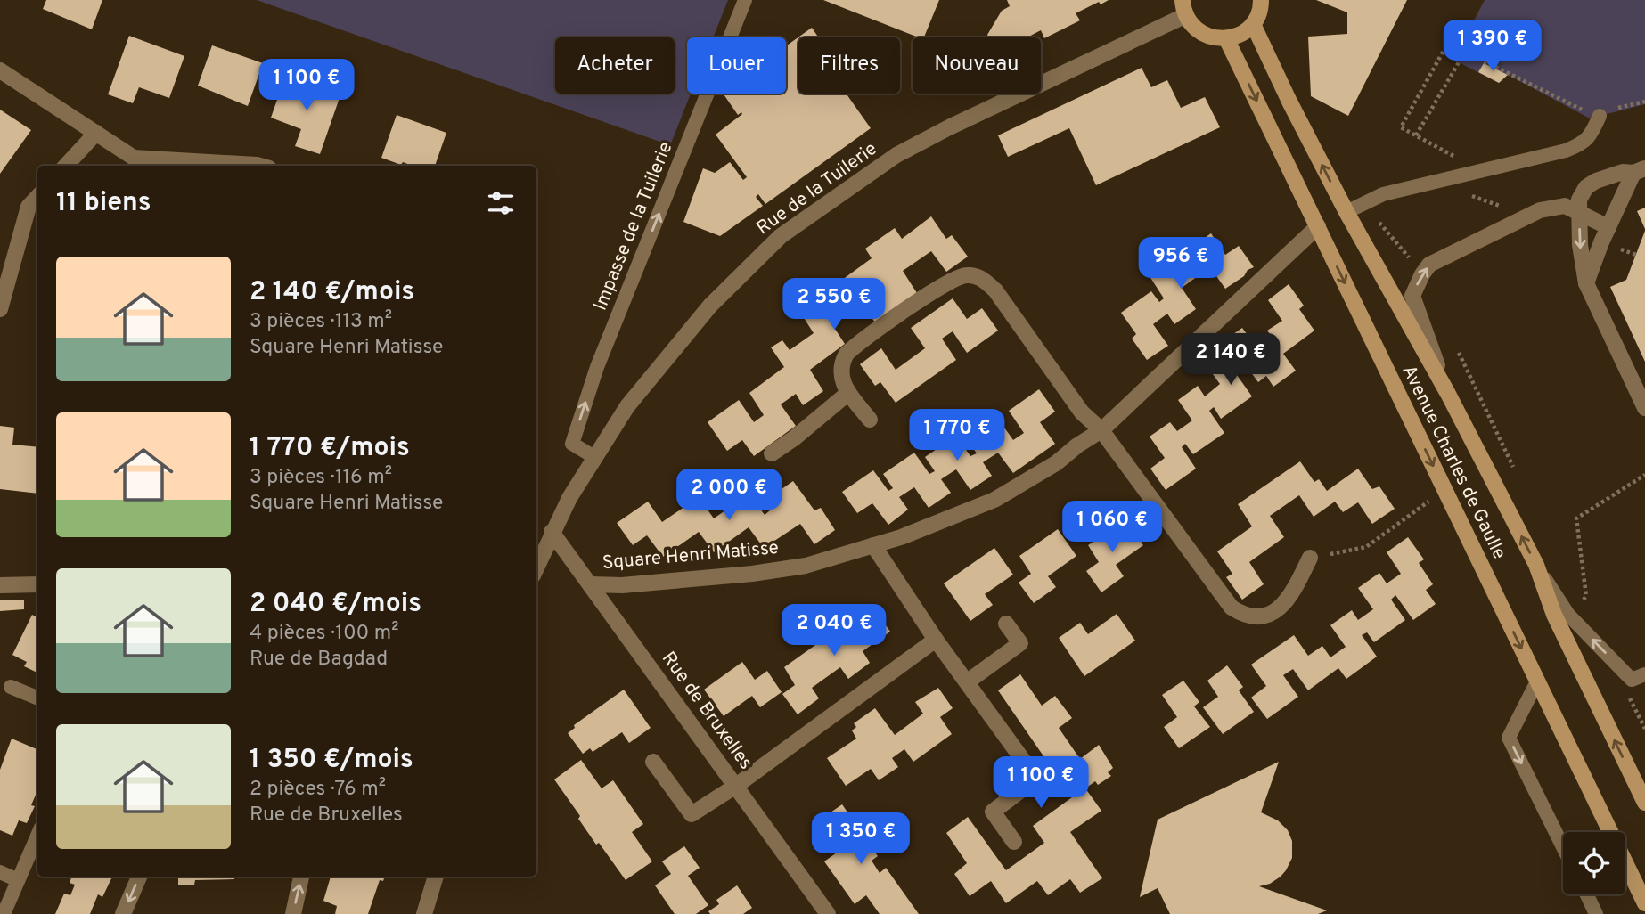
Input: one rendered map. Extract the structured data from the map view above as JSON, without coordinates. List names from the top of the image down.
{
  "streets": {
    "main road": ["Avenue Charles de Gaulle"],
    "street": ["Rue de la Tuilerie", "Square Henri Matisse", "Rue de Bruxelles"],
    "lane": ["Impasse de la Tuilerie"]
  },
  "crossings": [
    ["Rue de la Tuilerie", "Impasse de la Tuilerie"],
    ["Rue de la Tuilerie", "Rue de Bruxelles"],
    ["Avenue Charles de Gaulle", "Square Henri Matisse"],
    ["Square Henri Matisse", "Rue de Bruxelles"]
  ],
  "one_way": ["Impasse de la Tuilerie"],
  "page": {
    "price": [
      "1 390 €",
      "1 100 €",
      "956 €",
      "2 550 €",
      "2 140 €",
      "1 770 €",
      "2 000 €",
      "1 060 €",
      "2 040 €",
      "1 100 €",
      "1 350 €"
    ],
    "chip": [
      "Acheter",
      "Louer",
      "Filtres",
      "Nouveau"
    ],
    "heading": "11 biens",
    "list": [
      {
        "name": "2 140 €/mois",
        "note": "3 pièces · 113 m² · Square Henri Matisse"
      },
      {
        "name": "1 770 €/mois",
        "note": "3 pièces · 116 m² · Square Henri Matisse"
      },
      {
        "name": "2 040 €/mois",
        "note": "4 pièces · 100 m² · Rue de Bagdad"
      },
      {
        "name": "1 350 €/mois",
        "note": "2 pièces · 76 m² · Rue de Bruxelles"
      }
    ]
  }
}
